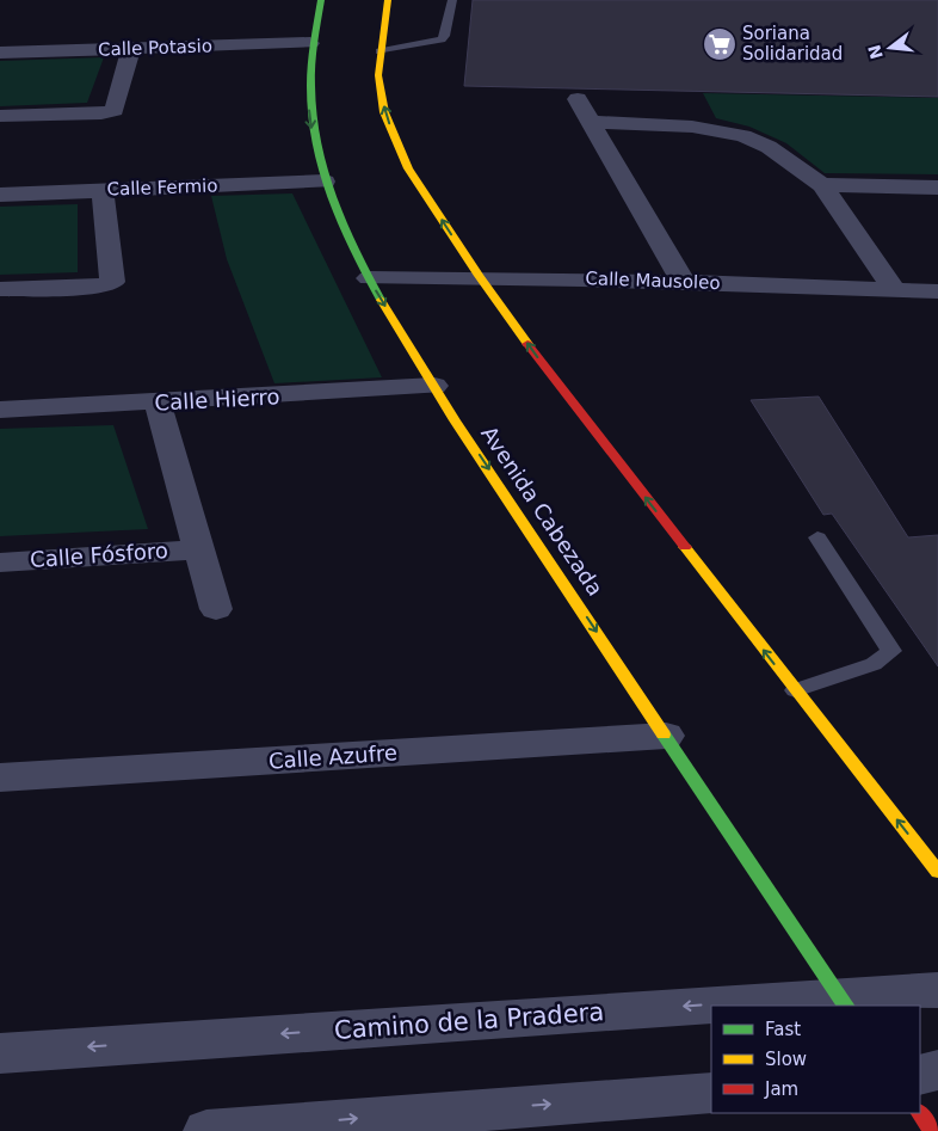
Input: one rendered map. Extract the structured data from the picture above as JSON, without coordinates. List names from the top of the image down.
{
  "streets": {
    "main road": ["Avenida Cabezada"],
    "street": [
      "Calle Potasio",
      "Calle Fermio",
      "Calle Mausoleo",
      "Calle Hierro",
      "Calle Fósforo",
      "Calle Azufre",
      "Camino de la Pradera"
    ]
  },
  "crossings": [
    ["Calle Potasio", "Avenida Cabezada"],
    ["Calle Fermio", "Avenida Cabezada"],
    ["Calle Mausoleo", "Avenida Cabezada"],
    ["Calle Hierro", "Avenida Cabezada"],
    ["Avenida Cabezada", "Calle Azufre"],
    ["Avenida Cabezada", "Camino de la Pradera"]
  ],
  "places": {
    "supermarket": ["Soriana Solidaridad"]
  },
  "legend": ["Fast", "Slow", "Jam"],
  "north": "left"
}
